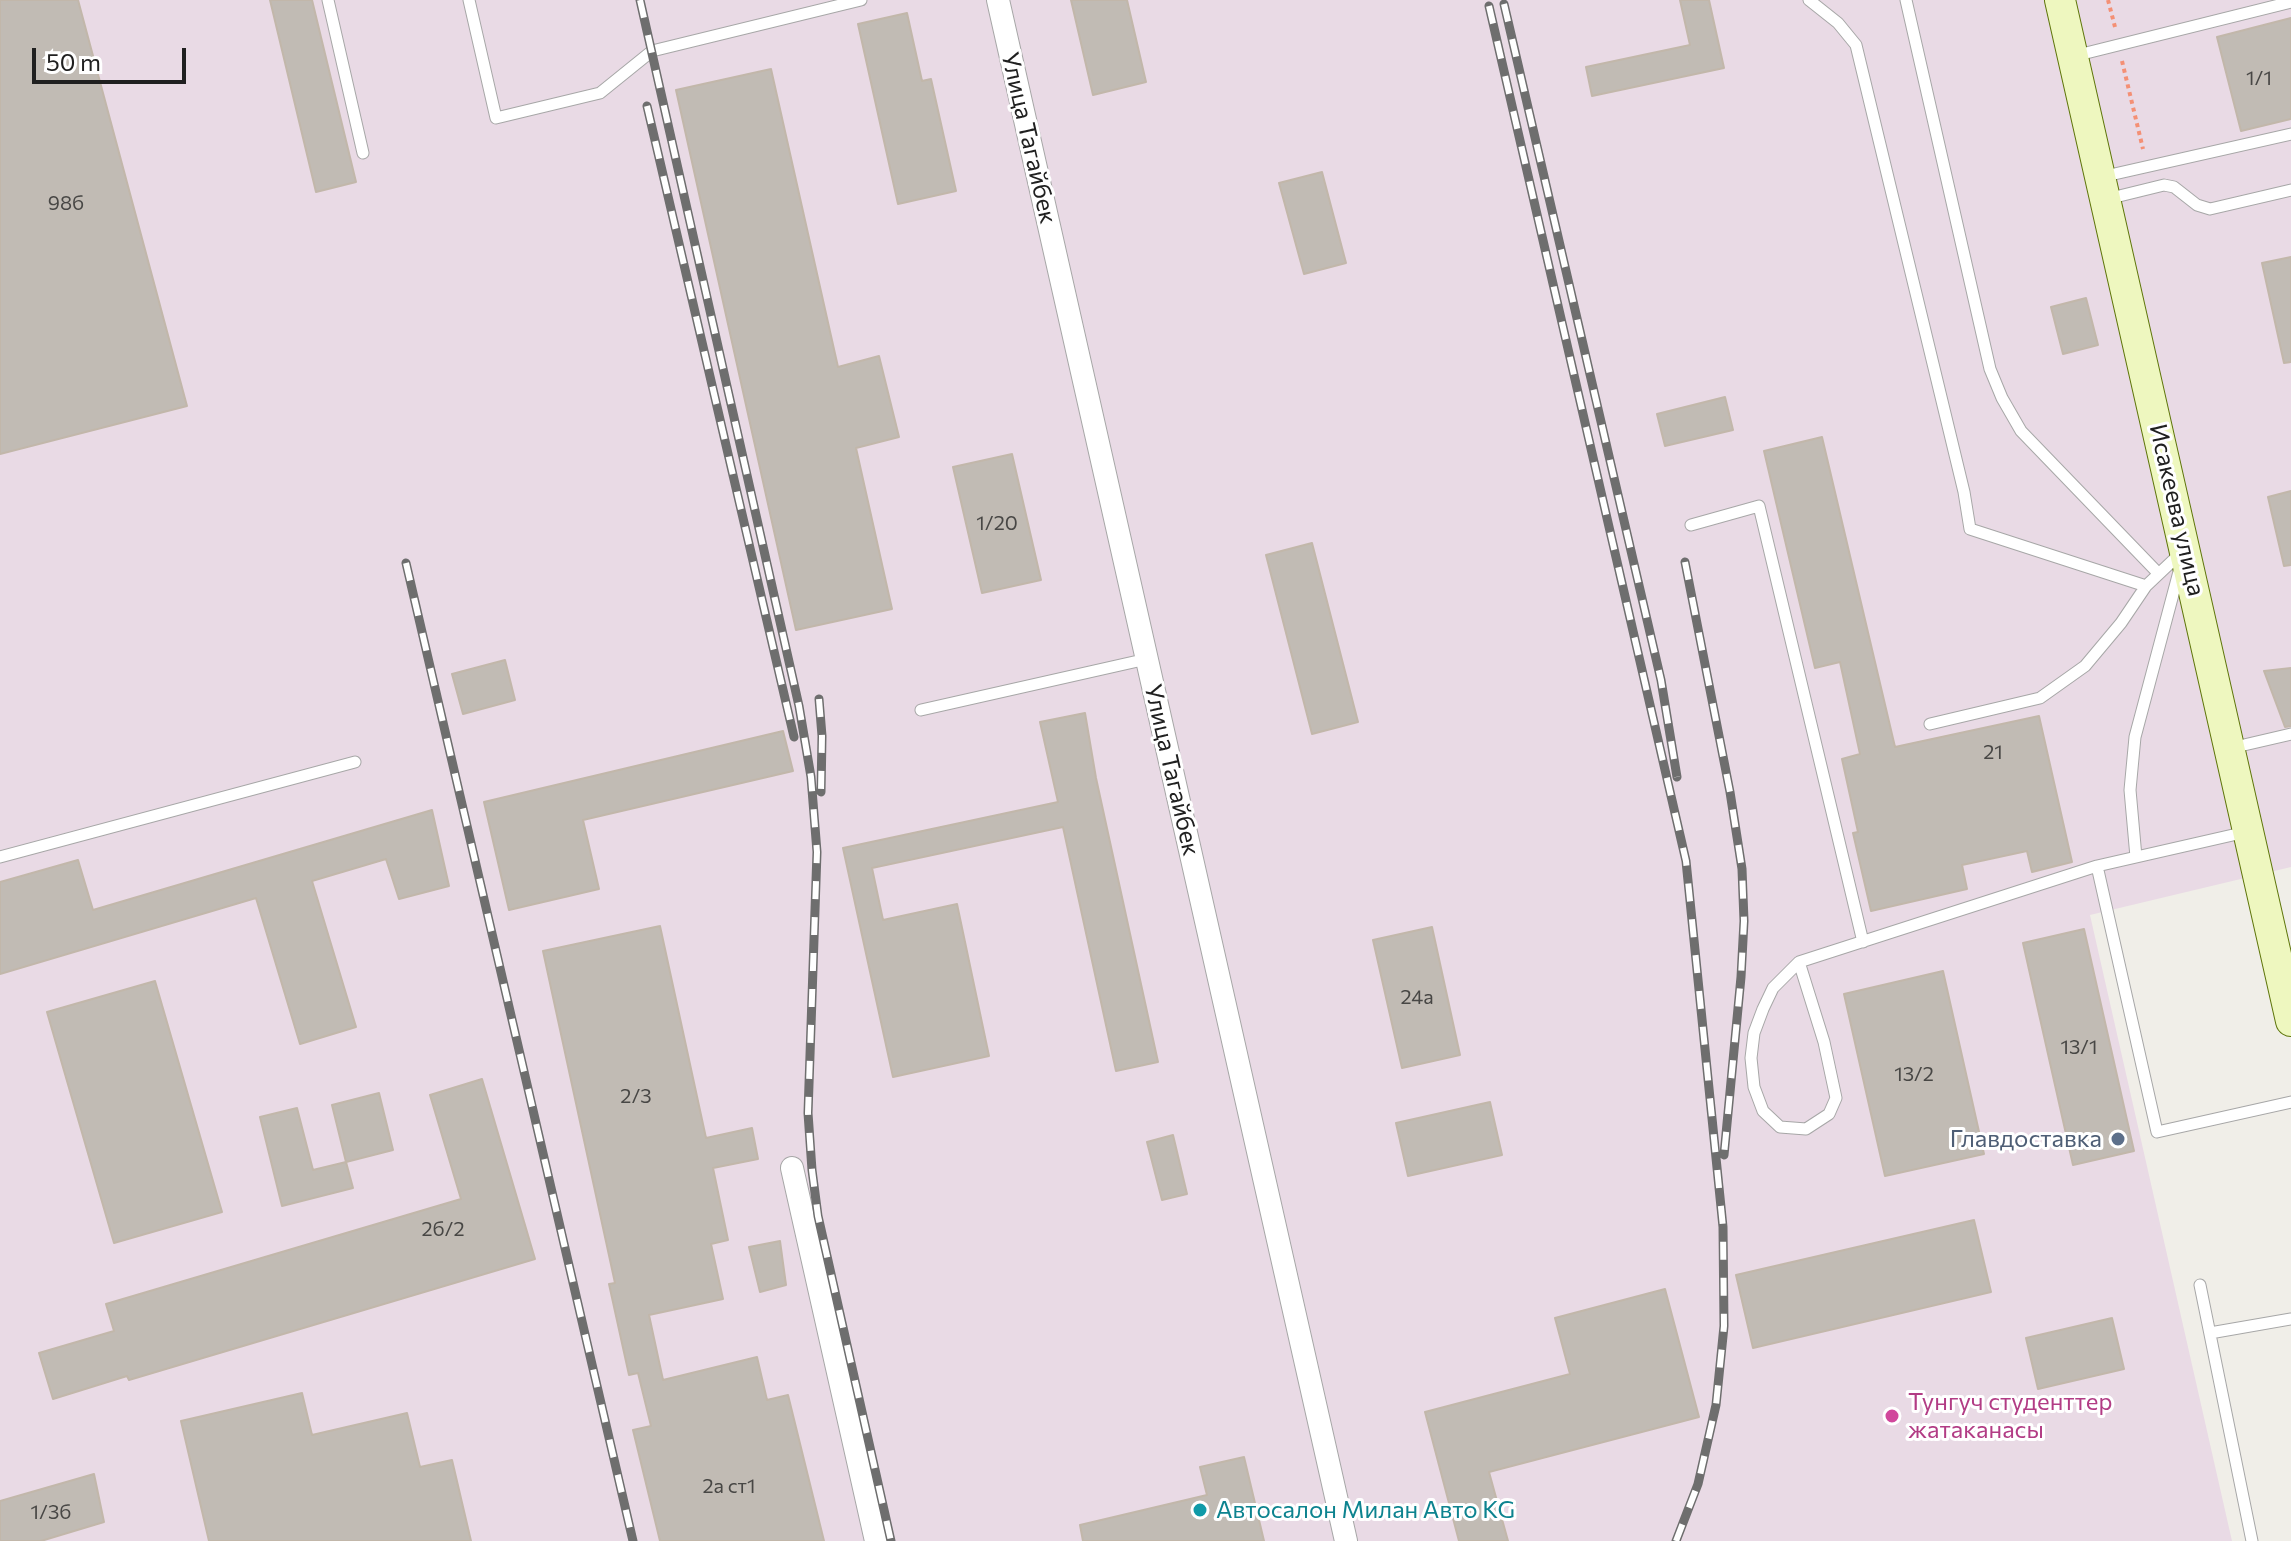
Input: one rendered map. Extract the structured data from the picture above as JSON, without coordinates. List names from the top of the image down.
{
  "streets": {
    "street": ["Улица Тагайбек", "Исакеева улица"]
  },
  "places": ["Главдоставка", "Тунгуч студенттер жатаканасы", "Автосалон Милан Авто KG"],
  "house_numbers": [
    "1/1",
    "98б",
    "1/20",
    "21",
    "24а",
    "13/1",
    "13/2",
    "2/3",
    "2б/2",
    "2а ст1",
    "1/3б"
  ],
  "scale_bar": "50 m"
}
